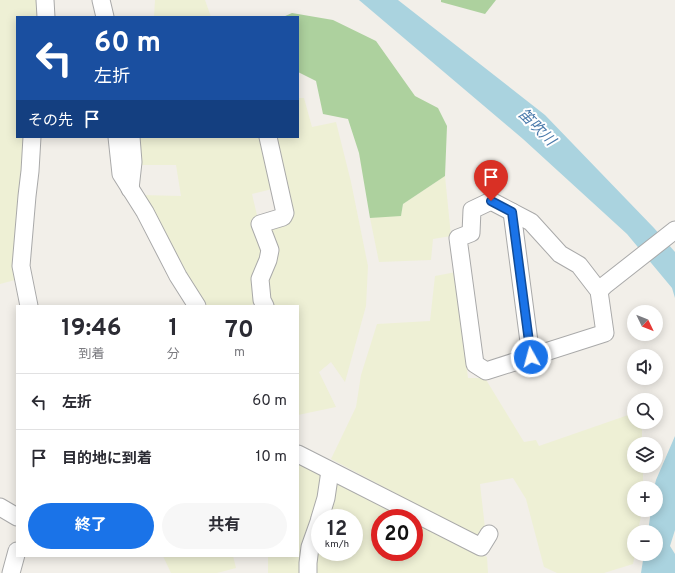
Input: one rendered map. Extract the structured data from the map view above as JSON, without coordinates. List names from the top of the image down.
{
  "water": ["笛吹川"],
  "north": "bottom right",
  "page": {
    "turn": ["60 m", "左折"],
    "then": "その先",
    "map_buttons": ["+", "−"],
    "eta": [
      "19:46",
      "到着",
      "1",
      "分",
      "70",
      "m"
    ],
    "list": [
      {
        "name": "左折",
        "value": "60 m"
      },
      {
        "name": "目的地に到着",
        "value": "10 m"
      }
    ],
    "buttons": ["終了", "共有"],
    "speed": "12 km/h",
    "limit": "20"
  }
}
